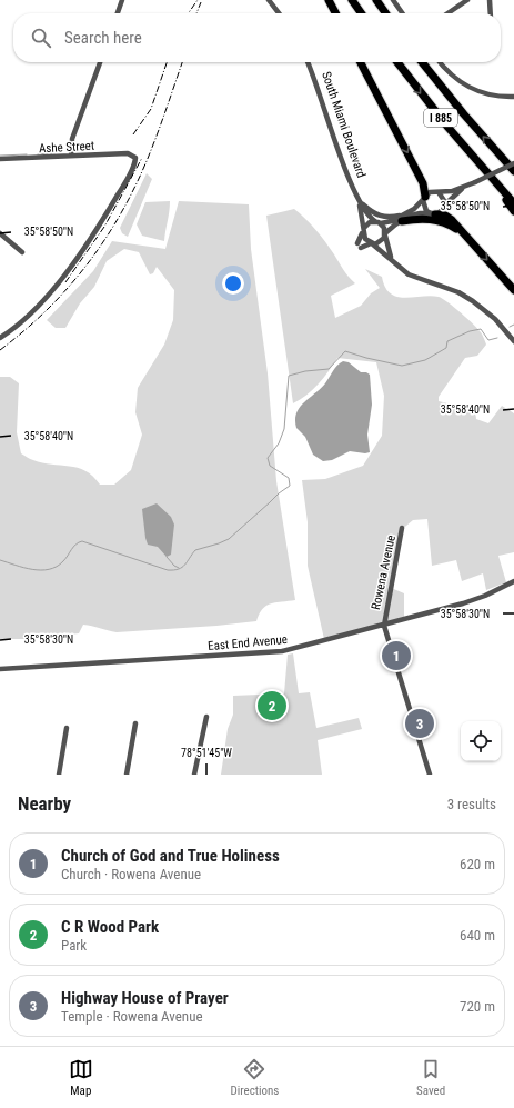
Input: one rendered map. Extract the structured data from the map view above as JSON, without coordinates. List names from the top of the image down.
{
  "streets": {
    "highway": ["I 885"],
    "street": [
      "South Miami Boulevard",
      "Ashe Street",
      "Rowena Avenue",
      "East End Avenue"
    ]
  },
  "crossings": [
    ["Rowena Avenue", "East End Avenue"]
  ],
  "page": {
    "search": "Search here",
    "pins": ["1", "2", "3"],
    "heading": ["Nearby", "3 results"],
    "list": [
      {
        "mark": "1",
        "name": "Church of God and True Holiness",
        "note": "Church · Rowena Avenue",
        "value": "620 m"
      },
      {
        "mark": "2",
        "name": "C R Wood Park",
        "note": "Park",
        "value": "640 m"
      },
      {
        "mark": "3",
        "name": "Highway House of Prayer",
        "note": "Temple · Rowena Avenue",
        "value": "720 m"
      }
    ],
    "nav": ["Map", "Directions", "Saved"]
  },
  "coordinates": [
    "35°58'50\"N",
    "35°58'40\"N",
    "35°58'30\"N",
    "78°51'45\"W"
  ]
}
